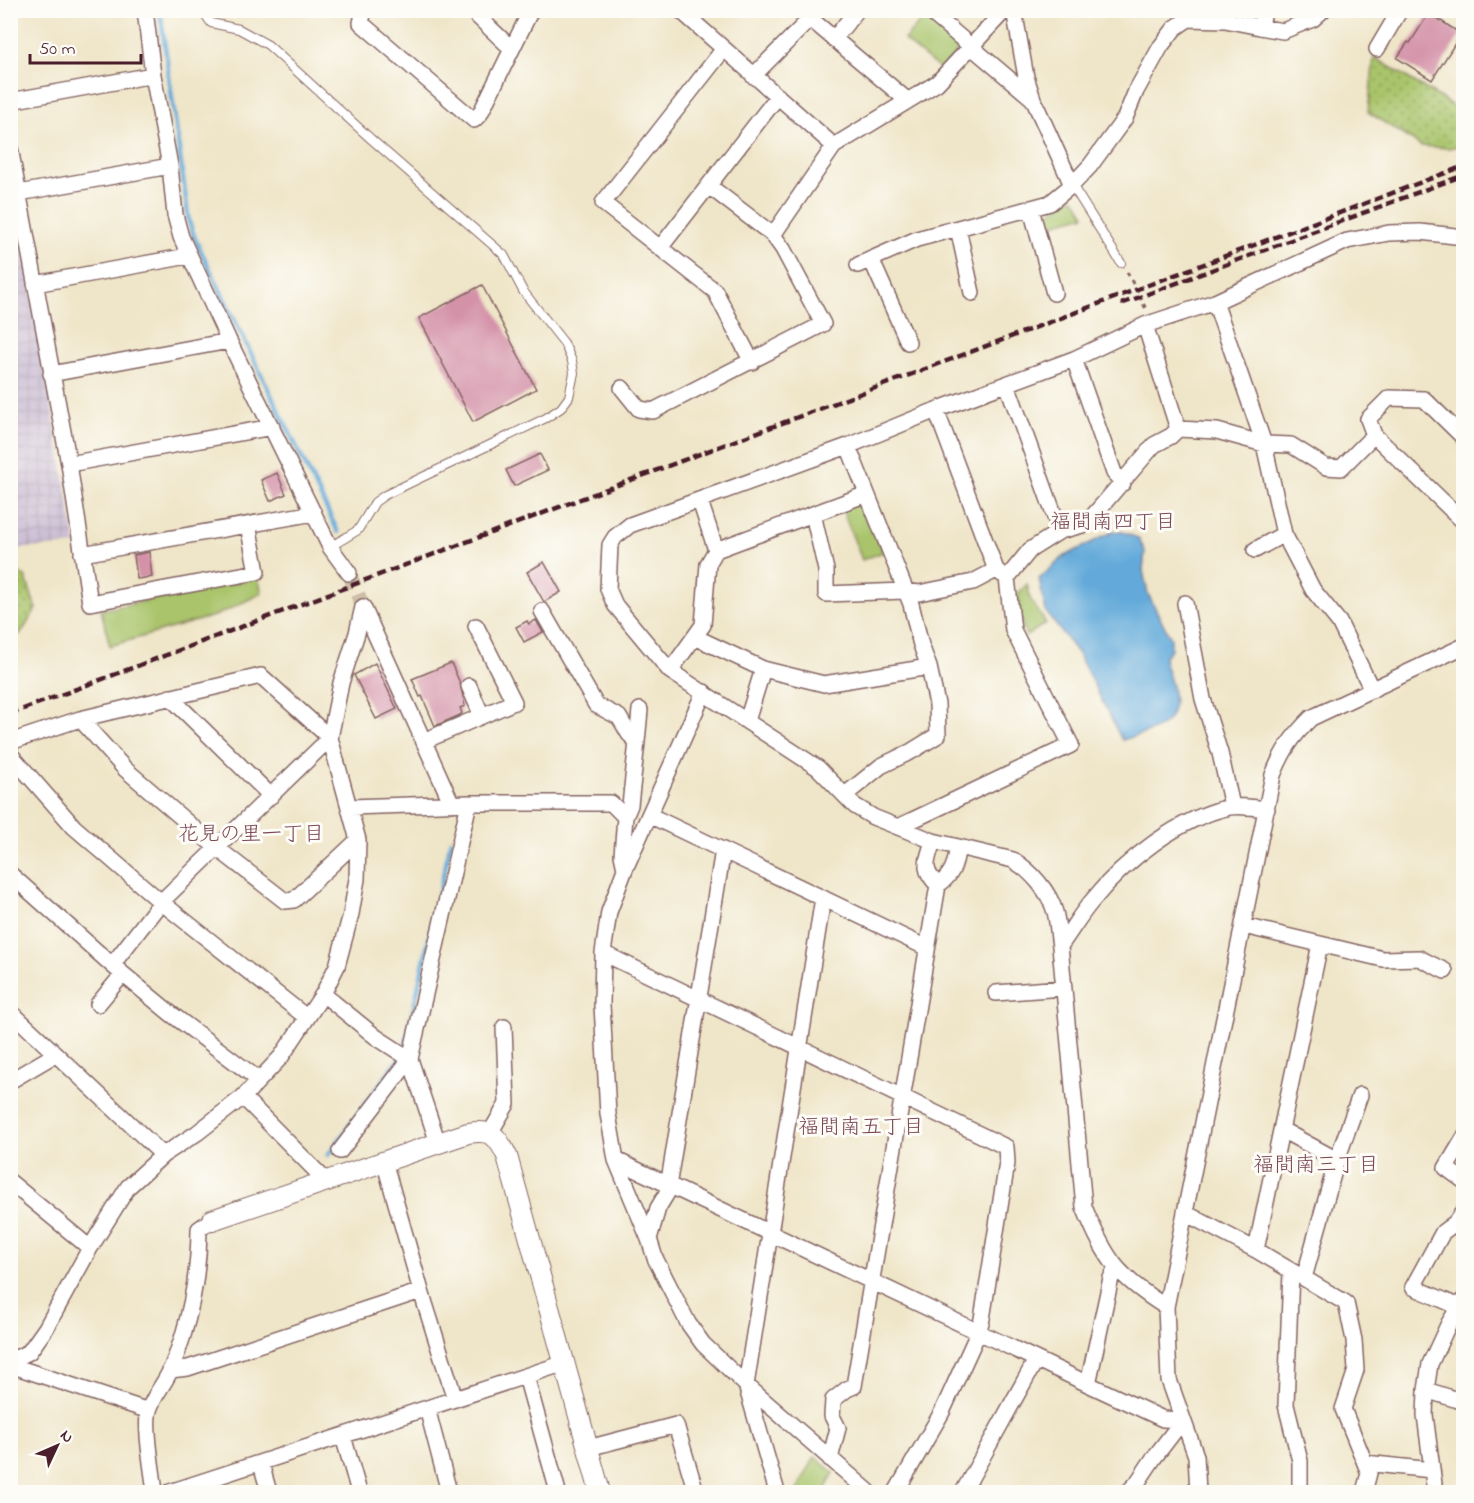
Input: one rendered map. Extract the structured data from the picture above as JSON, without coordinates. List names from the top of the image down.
{
  "districts": [
    "福間南四丁目",
    "花見の里一丁目",
    "福間南五丁目",
    "福間南三丁目"
  ],
  "scale_bar": "50 m",
  "north": "top right"
}
